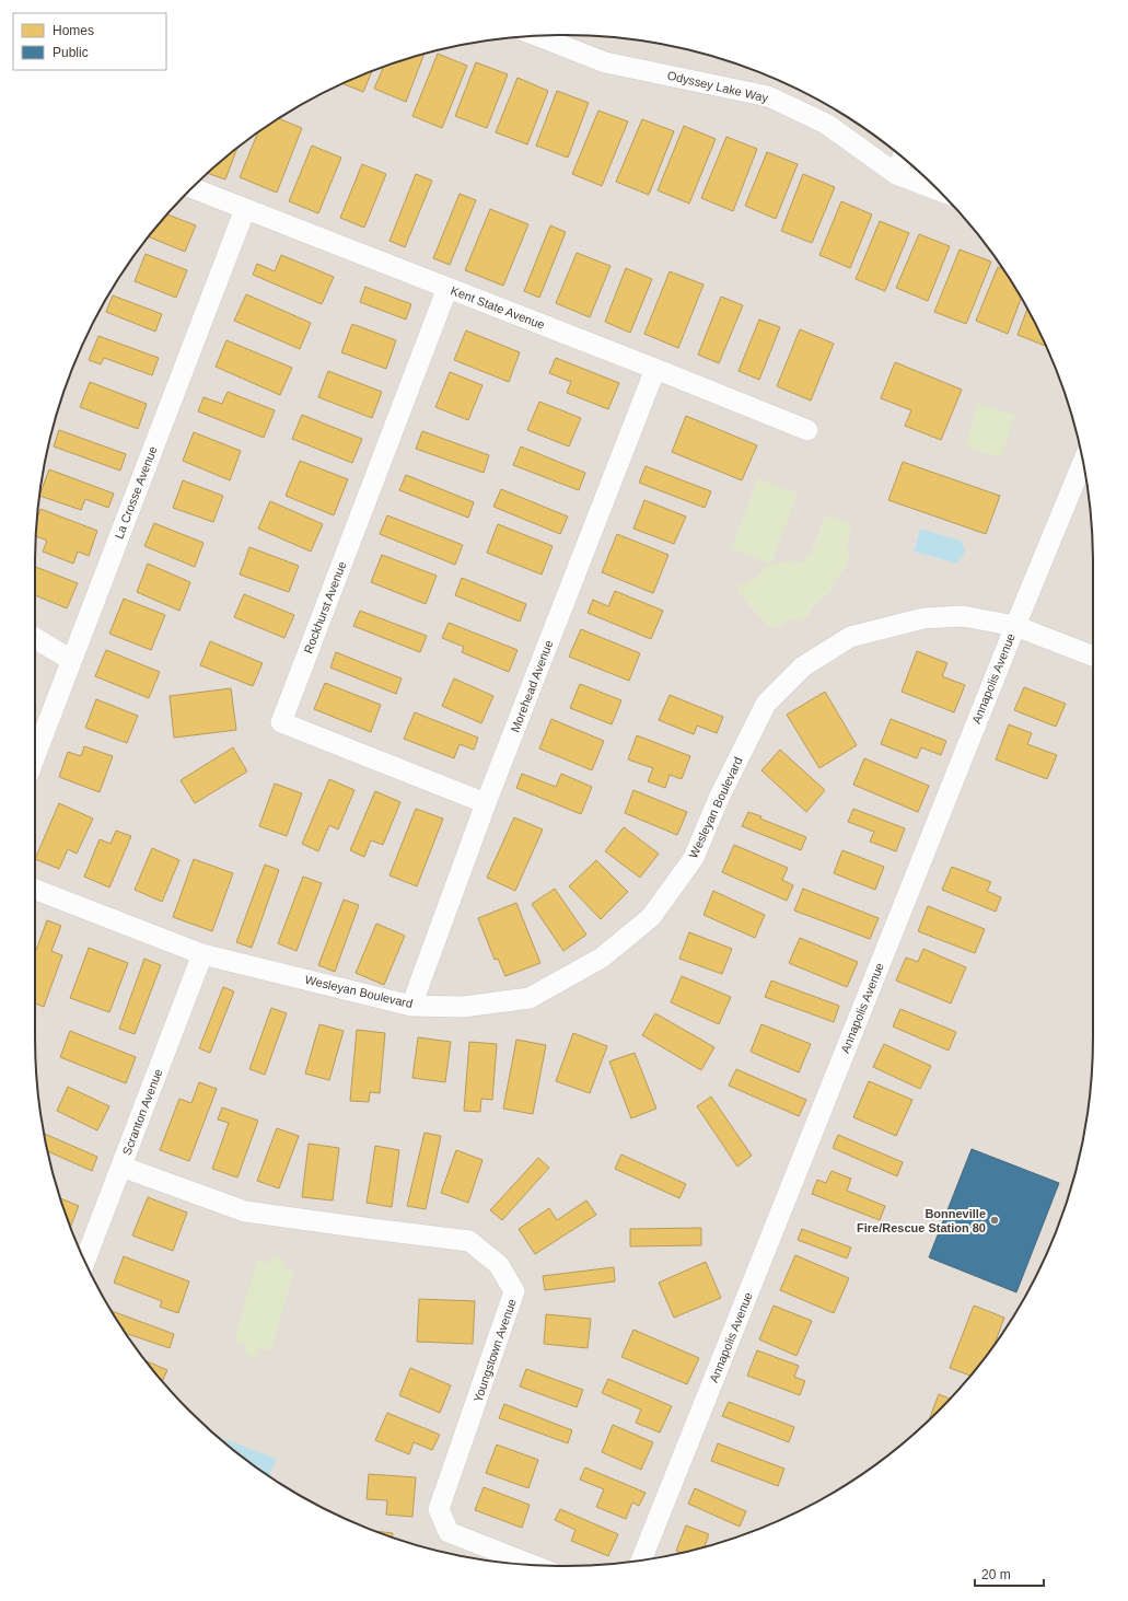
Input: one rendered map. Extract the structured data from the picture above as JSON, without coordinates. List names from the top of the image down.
{
  "streets": {
    "street": [
      "Odyssey Lake Way",
      "Kent State Avenue",
      "La Crosse Avenue",
      "Rockhurst Avenue",
      "Annapolis Avenue",
      "Morehead Avenue",
      "Wesleyan Boulevard",
      "Scranton Avenue",
      "Youngstown Avenue"
    ]
  },
  "crossings": [
    ["Kent State Avenue", "La Crosse Avenue"],
    ["Kent State Avenue", "Rockhurst Avenue"],
    ["Kent State Avenue", "Morehead Avenue"],
    ["Rockhurst Avenue", "Morehead Avenue"],
    ["Annapolis Avenue", "Wesleyan Boulevard"],
    ["Morehead Avenue", "Wesleyan Boulevard"],
    ["Wesleyan Boulevard", "Scranton Avenue"],
    ["Scranton Avenue", "Youngstown Avenue"]
  ],
  "places": ["Bonneville Fire/Rescue Station 80"],
  "legend": ["Homes", "Public"],
  "scale_bar": "20 m"
}
